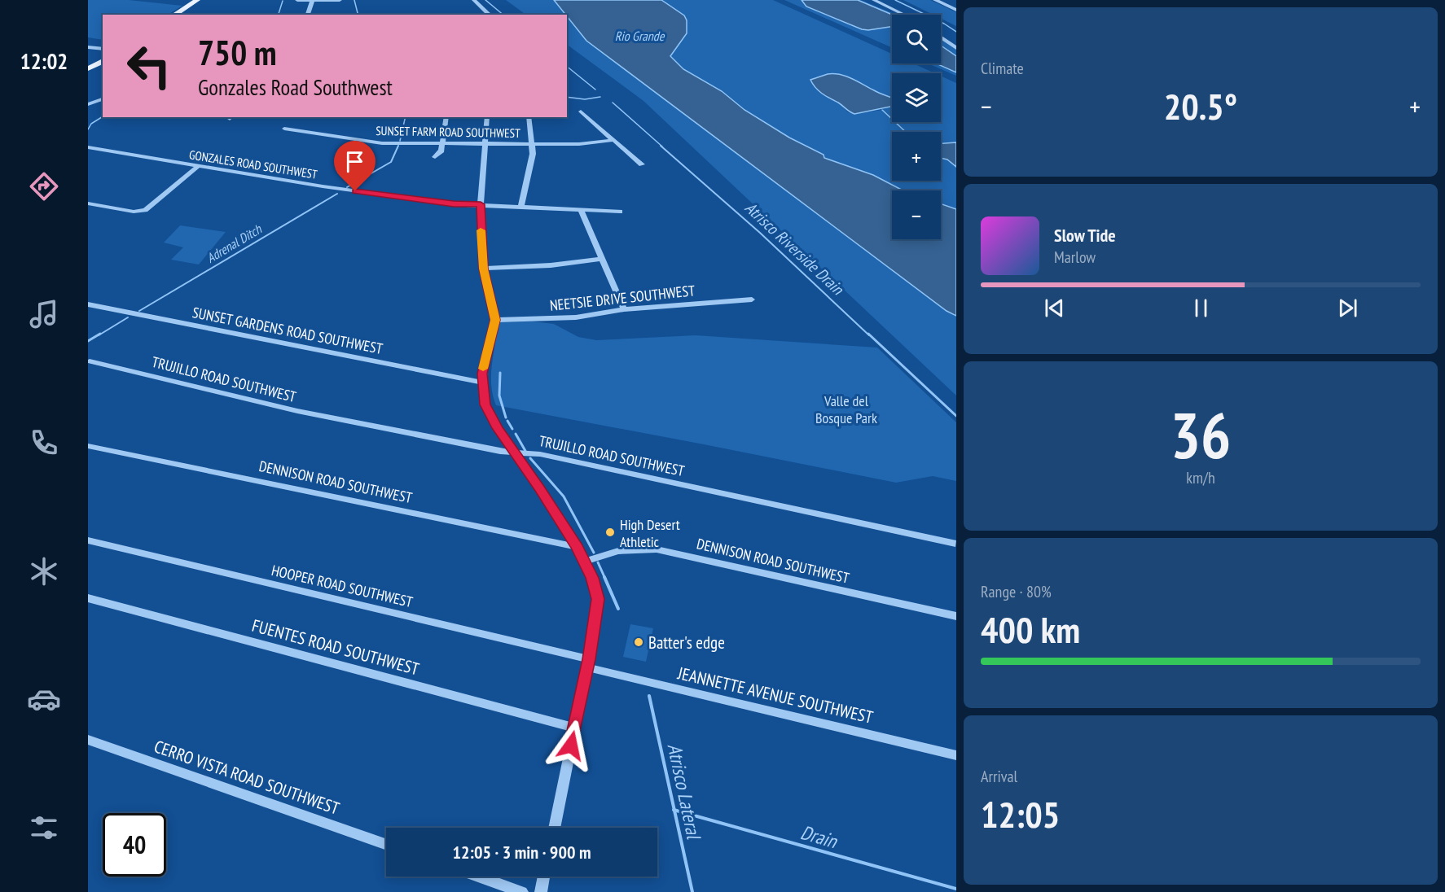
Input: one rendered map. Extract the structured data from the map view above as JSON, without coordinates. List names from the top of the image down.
{
  "streets": {
    "street": [
      "SUNSET FARM ROAD SOUTHWEST",
      "GONZALES ROAD SOUTHWEST",
      "NEETSIE DRIVE SOUTHWEST",
      "SUNSET GARDENS ROAD SOUTHWEST",
      "TRUJILLO ROAD SOUTHWEST",
      "DENNISON ROAD SOUTHWEST",
      "HOOPER ROAD SOUTHWEST",
      "FUENTES ROAD SOUTHWEST",
      "JEANNETTE AVENUE SOUTHWEST",
      "CERRO VISTA ROAD SOUTHWEST"
    ]
  },
  "crossings": [
    ["HOOPER ROAD SOUTHWEST", "JEANNETTE AVENUE SOUTHWEST"]
  ],
  "water": [
    "Rio Grande",
    "Adrenal Ditch",
    "Atrisco Riverside Drain",
    "Atrisco Lateral",
    "Drain"
  ],
  "parks": ["Valle del Bosque Park"],
  "places": ["High Desert Athletic", "Batter's edge"],
  "page": {
    "tabs": "12:02",
    "tile": [
      "Climate",
      ["36", "km/h"],
      ["Range · 80%", "400 km"],
      ["Arrival", "12:05"]
    ],
    "map_buttons": ["+", "−"],
    "turn": ["750 m", "Gonzales Road Southwest"],
    "heat": ["−", "20.5°", "+"],
    "song": ["Slow Tide", "Marlow"],
    "limit": "40",
    "trip": "12:05 · 3 min · 900 m"
  }
}
